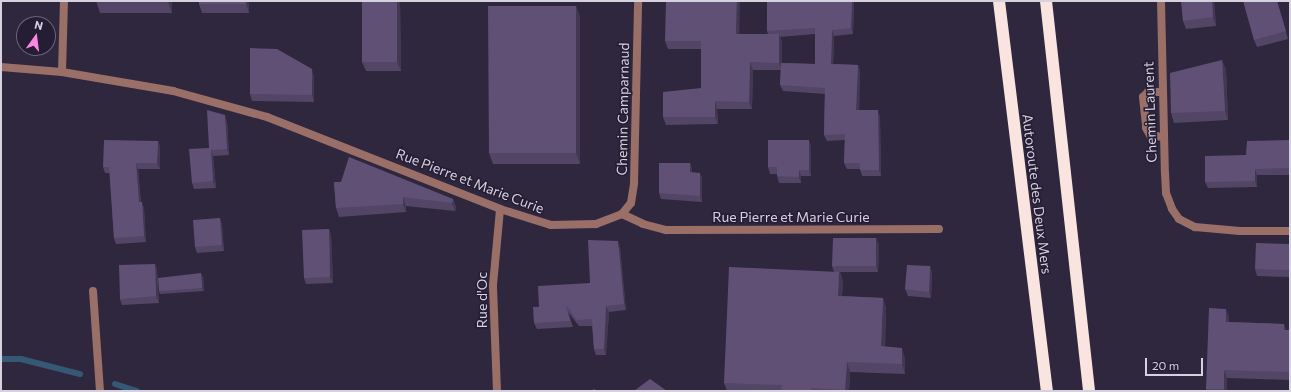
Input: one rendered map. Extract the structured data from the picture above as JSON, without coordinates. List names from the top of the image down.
{
  "streets": {
    "highway": ["Autoroute des Deux Mers"],
    "street": [
      "Chemin Camparnaud",
      "Chemin Laurent",
      "Rue Pierre et Marie Curie",
      "Rue d'Oc"
    ]
  },
  "crossings": [
    ["Chemin Camparnaud", "Rue Pierre et Marie Curie"],
    ["Rue Pierre et Marie Curie", "Rue d'Oc"]
  ],
  "scale_bar": "20 m",
  "north": "top"
}
